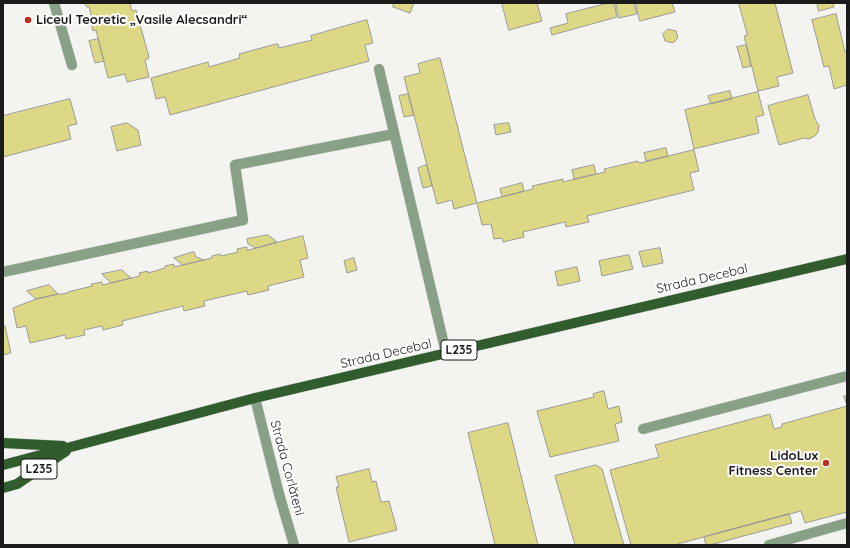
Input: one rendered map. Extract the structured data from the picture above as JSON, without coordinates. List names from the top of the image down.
{
  "streets": {
    "main road": ["Strada Decebal", "L235"],
    "street": ["Strada Corlăteni"]
  },
  "crossings": [
    ["Strada Decebal", "Strada Corlăteni"]
  ],
  "places": ["Liceul Teoretic „Vasile Alecsandri“", "LidoLux Fitness Center"]
}
